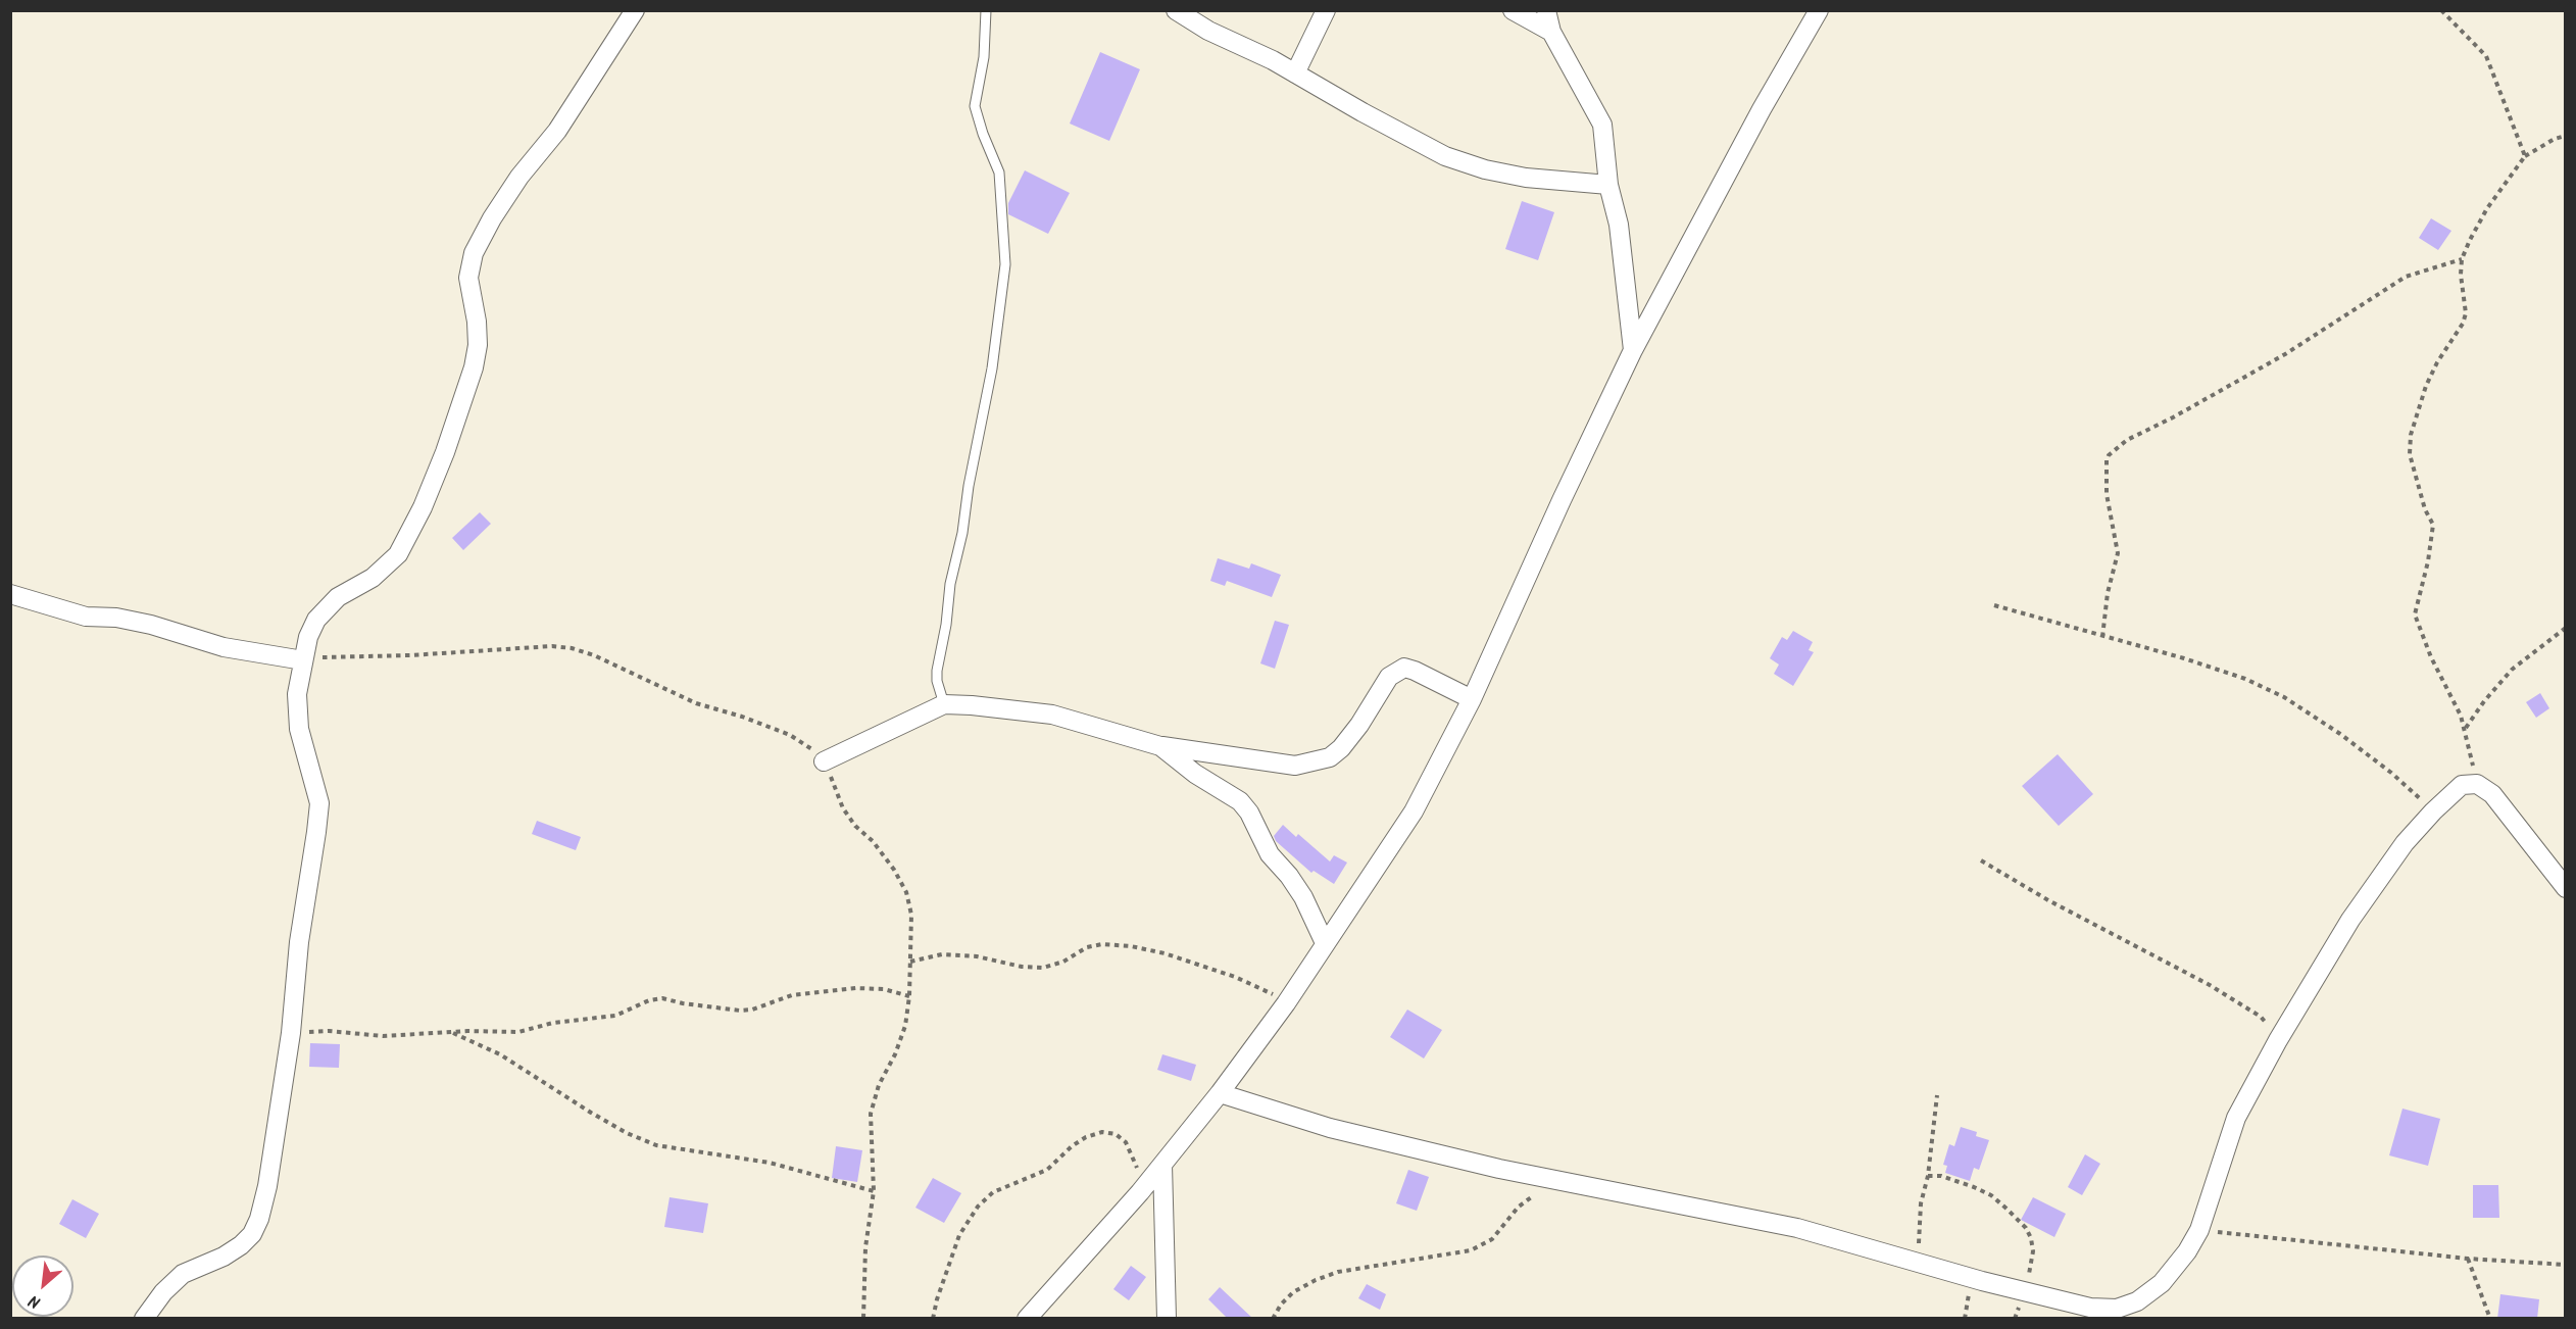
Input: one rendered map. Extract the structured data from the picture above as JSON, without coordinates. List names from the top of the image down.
{
  "north": "bottom left"
}
